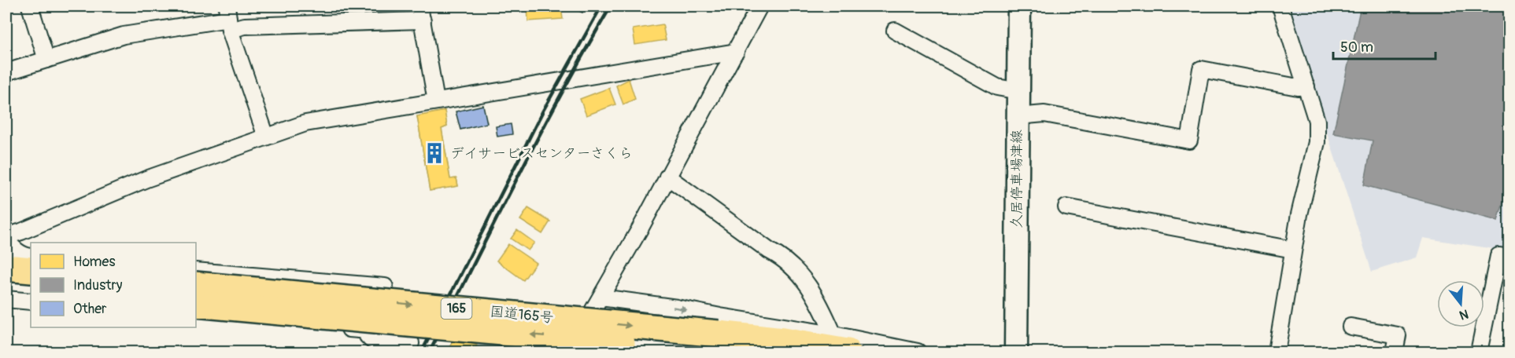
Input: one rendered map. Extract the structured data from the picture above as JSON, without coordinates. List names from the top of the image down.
{
  "streets": {
    "highway": ["165", "国道165号"],
    "main road": ["久居停車場津線"]
  },
  "places": {
    "building": ["デイサービスセンターさくら"]
  },
  "legend": ["Homes", "Industry", "Other"],
  "scale_bar": "50 m",
  "north": "bottom"
}
